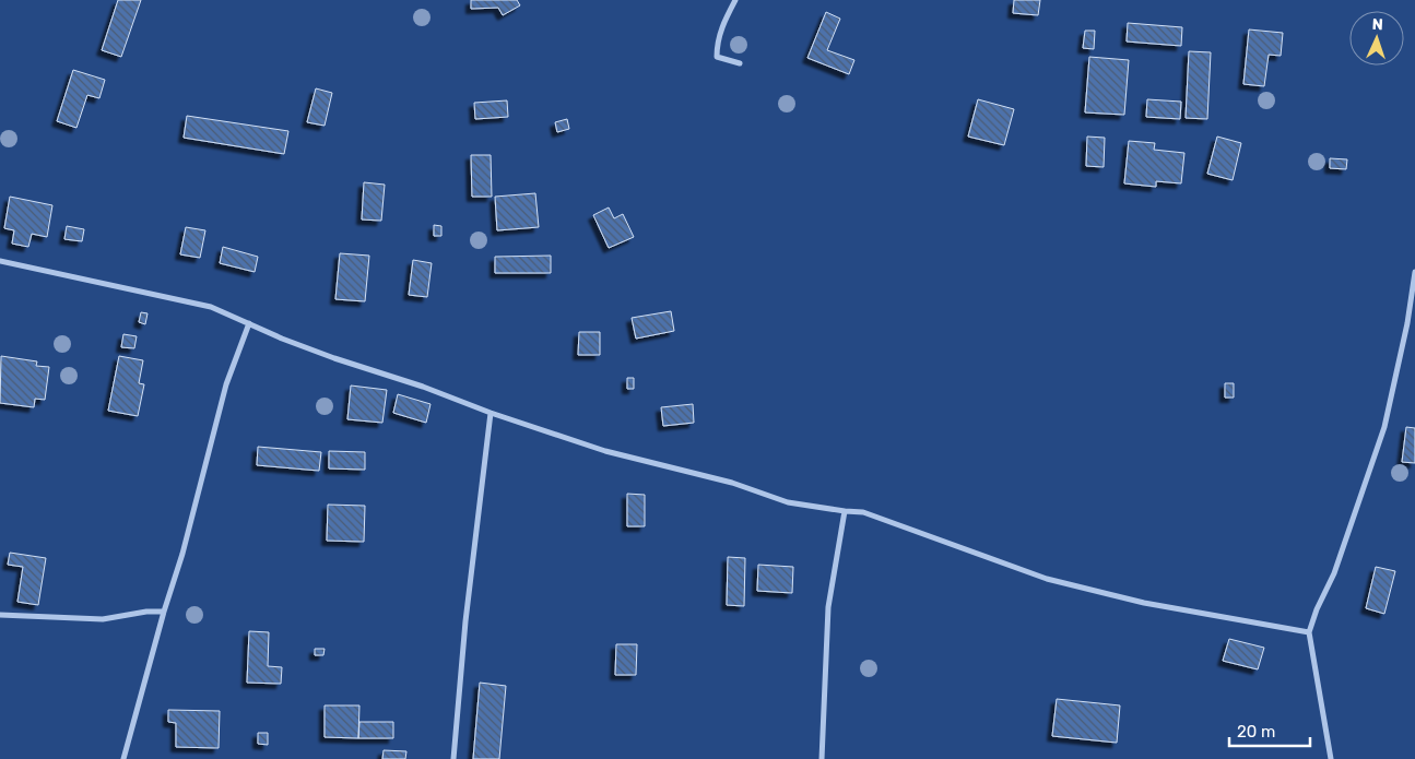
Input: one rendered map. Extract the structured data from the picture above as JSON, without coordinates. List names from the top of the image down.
{
  "scale_bar": "20 m",
  "north": "top"
}
